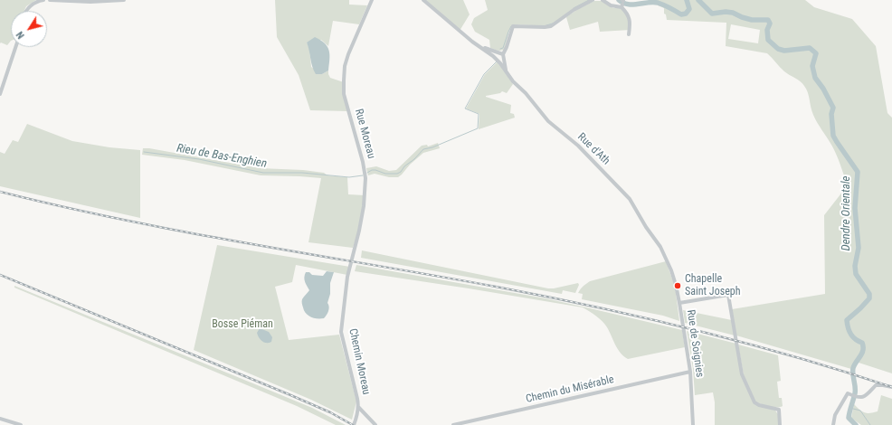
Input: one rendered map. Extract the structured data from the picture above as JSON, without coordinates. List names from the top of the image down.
{
  "streets": {
    "street": [
      "Rue Moreau",
      "Rue d'Ath",
      "Rue de Soignies",
      "Chemin Moreau",
      "Chemin du Misérable"
    ]
  },
  "crossings": [
    ["Rue Moreau", "Chemin Moreau"],
    ["Rue d'Ath", "Rue de Soignies"],
    ["Rue de Soignies", "Chemin du Misérable"]
  ],
  "water": ["Rieu de Bas-Enghien", "Dendre Orientale"],
  "parks": ["Bosse Piéman"],
  "places": ["Chapelle Saint Joseph"],
  "north": "bottom left"
}
